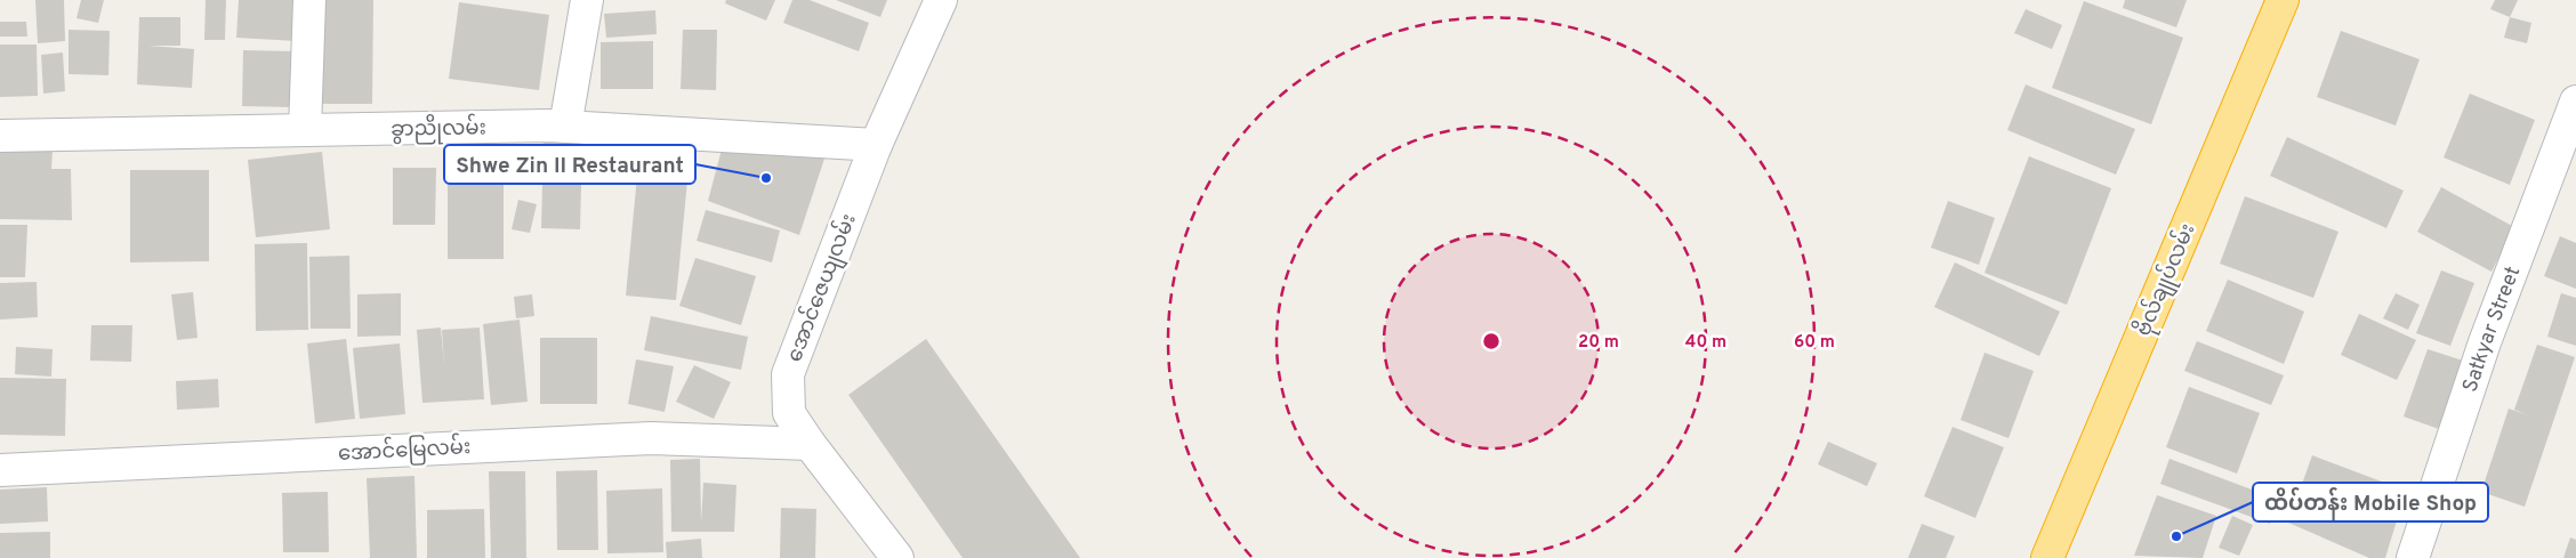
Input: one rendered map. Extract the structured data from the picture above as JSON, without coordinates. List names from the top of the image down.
{
  "streets": {
    "highway": ["ဗိုလ်ချုပ်လမ်း"],
    "street": [
      "ခွာညိုလမ်း",
      "အောင်ဇေယျလမ်း",
      "Satkyar Street",
      "အောင်မြေလမ်း"
    ]
  },
  "crossings": [
    ["ခွာညိုလမ်း", "အောင်ဇေယျလမ်း"],
    ["အောင်ဇေယျလမ်း", "အောင်မြေလမ်း"]
  ],
  "places": ["Shwe Zin II Restaurant", "ထိပ်တန်း Mobile Shop"],
  "rings": ["20 m", "40 m", "60 m"]
}
